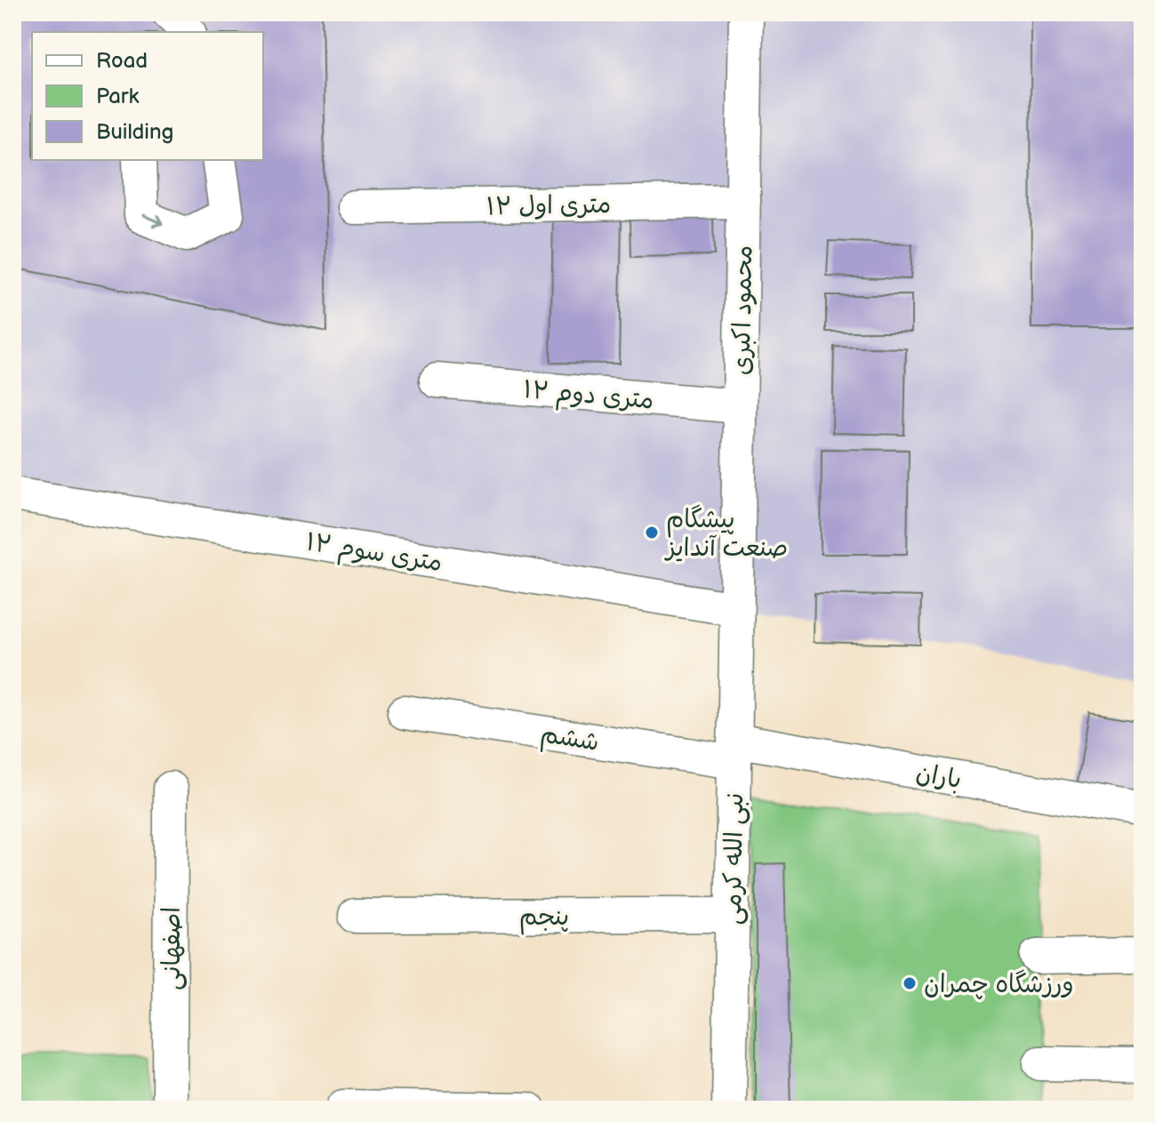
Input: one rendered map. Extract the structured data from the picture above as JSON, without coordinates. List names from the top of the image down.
{
  "streets": {
    "street": [
      "۱۲ متری اول",
      "محمود اکبری",
      "۱۲ متری دوم",
      "۱۲ متری سوم",
      "ششم",
      "باران",
      "نبی الله کرمی",
      "پنجم",
      "اصفهانی"
    ]
  },
  "crossings": [
    ["۱۲ متری اول", "محمود اکبری"],
    ["محمود اکبری", "۱۲ متری دوم"],
    ["محمود اکبری", "۱۲ متری سوم"],
    ["محمود اکبری", "نبی الله کرمی"],
    ["۱۲ متری سوم", "نبی الله کرمی"],
    ["ششم", "باران"],
    ["ششم", "نبی الله کرمی"],
    ["باران", "نبی الله کرمی"],
    ["نبی الله کرمی", "پنجم"]
  ],
  "places": ["پیشگام صنعت آندایز", "ورزشگاه چمران"],
  "legend": ["Road", "Park", "Building"]
}
